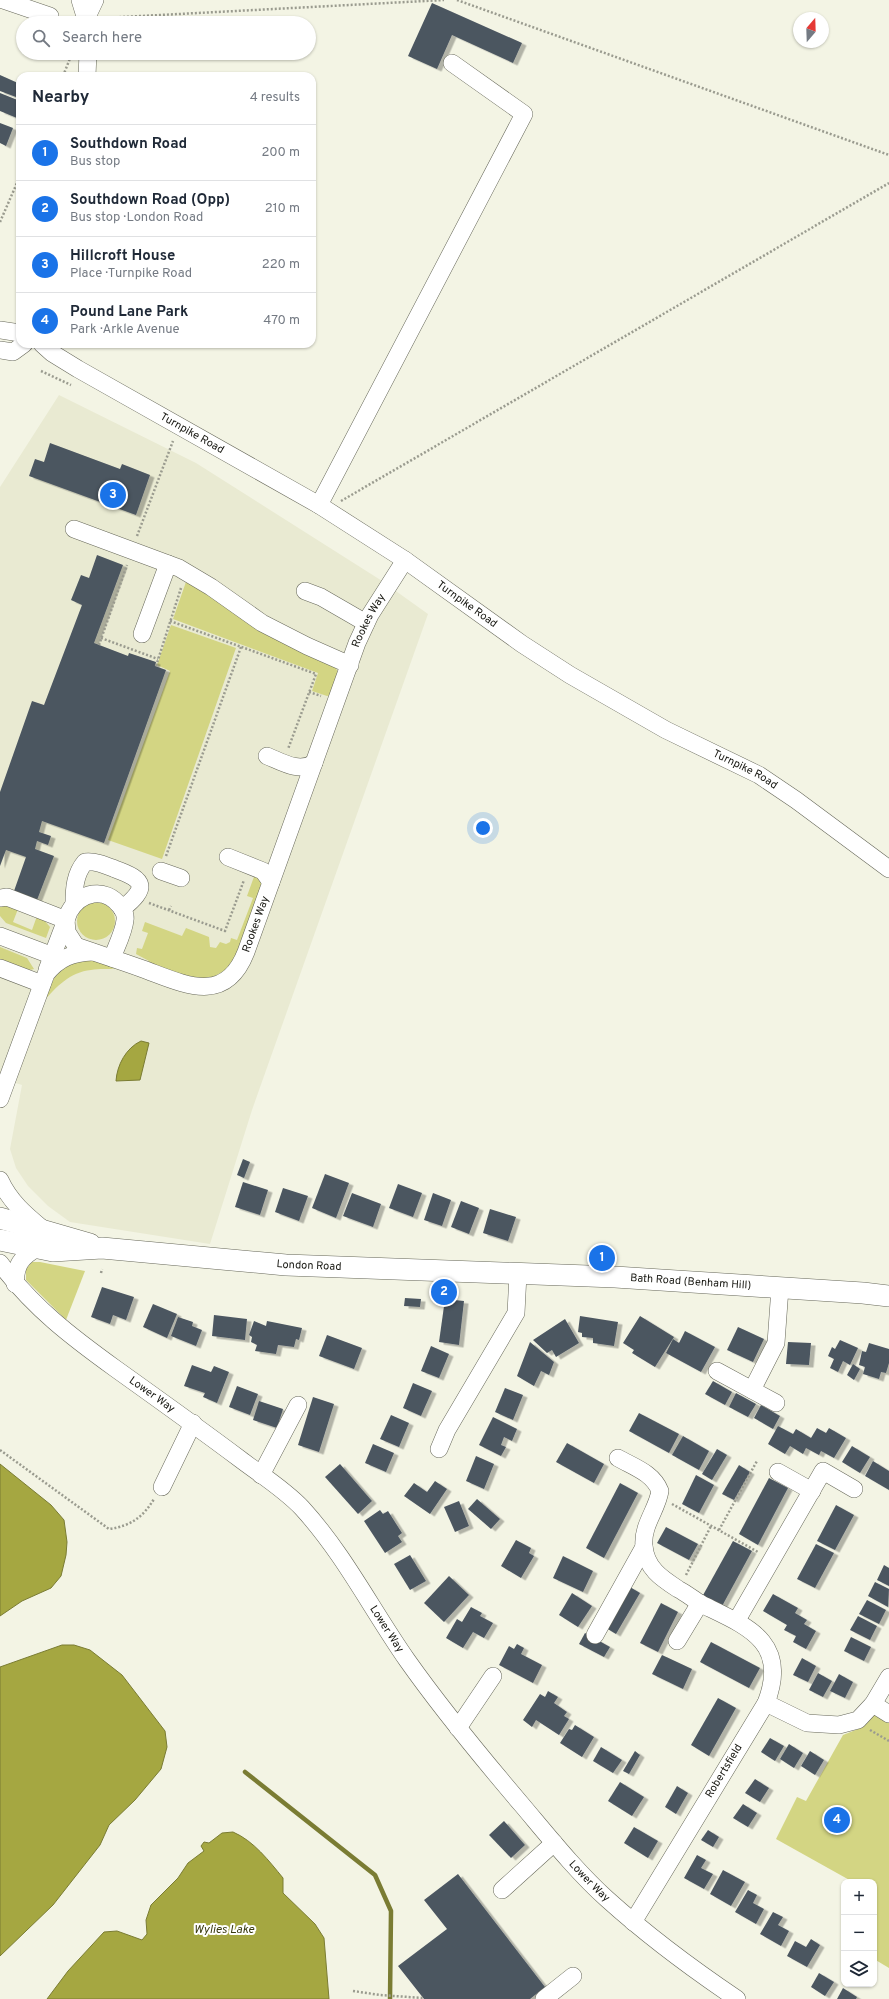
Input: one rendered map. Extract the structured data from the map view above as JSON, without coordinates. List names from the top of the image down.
{
  "streets": {
    "main road": ["London Road", "Bath Road (Benham Hill)"],
    "street": [
      "Turnpike Road",
      "Rookes Way",
      "Lower Way",
      "Robertsfield"
    ]
  },
  "crossings": [
    ["Turnpike Road", "Rookes Way"],
    ["London Road", "Bath Road (Benham Hill)"],
    ["Lower Way", "Robertsfield"]
  ],
  "water": ["Wylies Lake"],
  "north": "top",
  "page": {
    "search": "Search here",
    "heading": ["Nearby", "4 results"],
    "list": [
      {
        "mark": "1",
        "name": "Southdown Road",
        "note": "Bus stop",
        "value": "200 m"
      },
      {
        "mark": "2",
        "name": "Southdown Road (Opp)",
        "note": "Bus stop · London Road",
        "value": "210 m"
      },
      {
        "mark": "3",
        "name": "Hillcroft House",
        "note": "Place · Turnpike Road",
        "value": "220 m"
      },
      {
        "mark": "4",
        "name": "Pound Lane Park",
        "note": "Park · Arkle Avenue",
        "value": "470 m"
      }
    ],
    "pins": [
      "3",
      "1",
      "2",
      "4"
    ],
    "map_buttons": ["+", "−"]
  }
}
